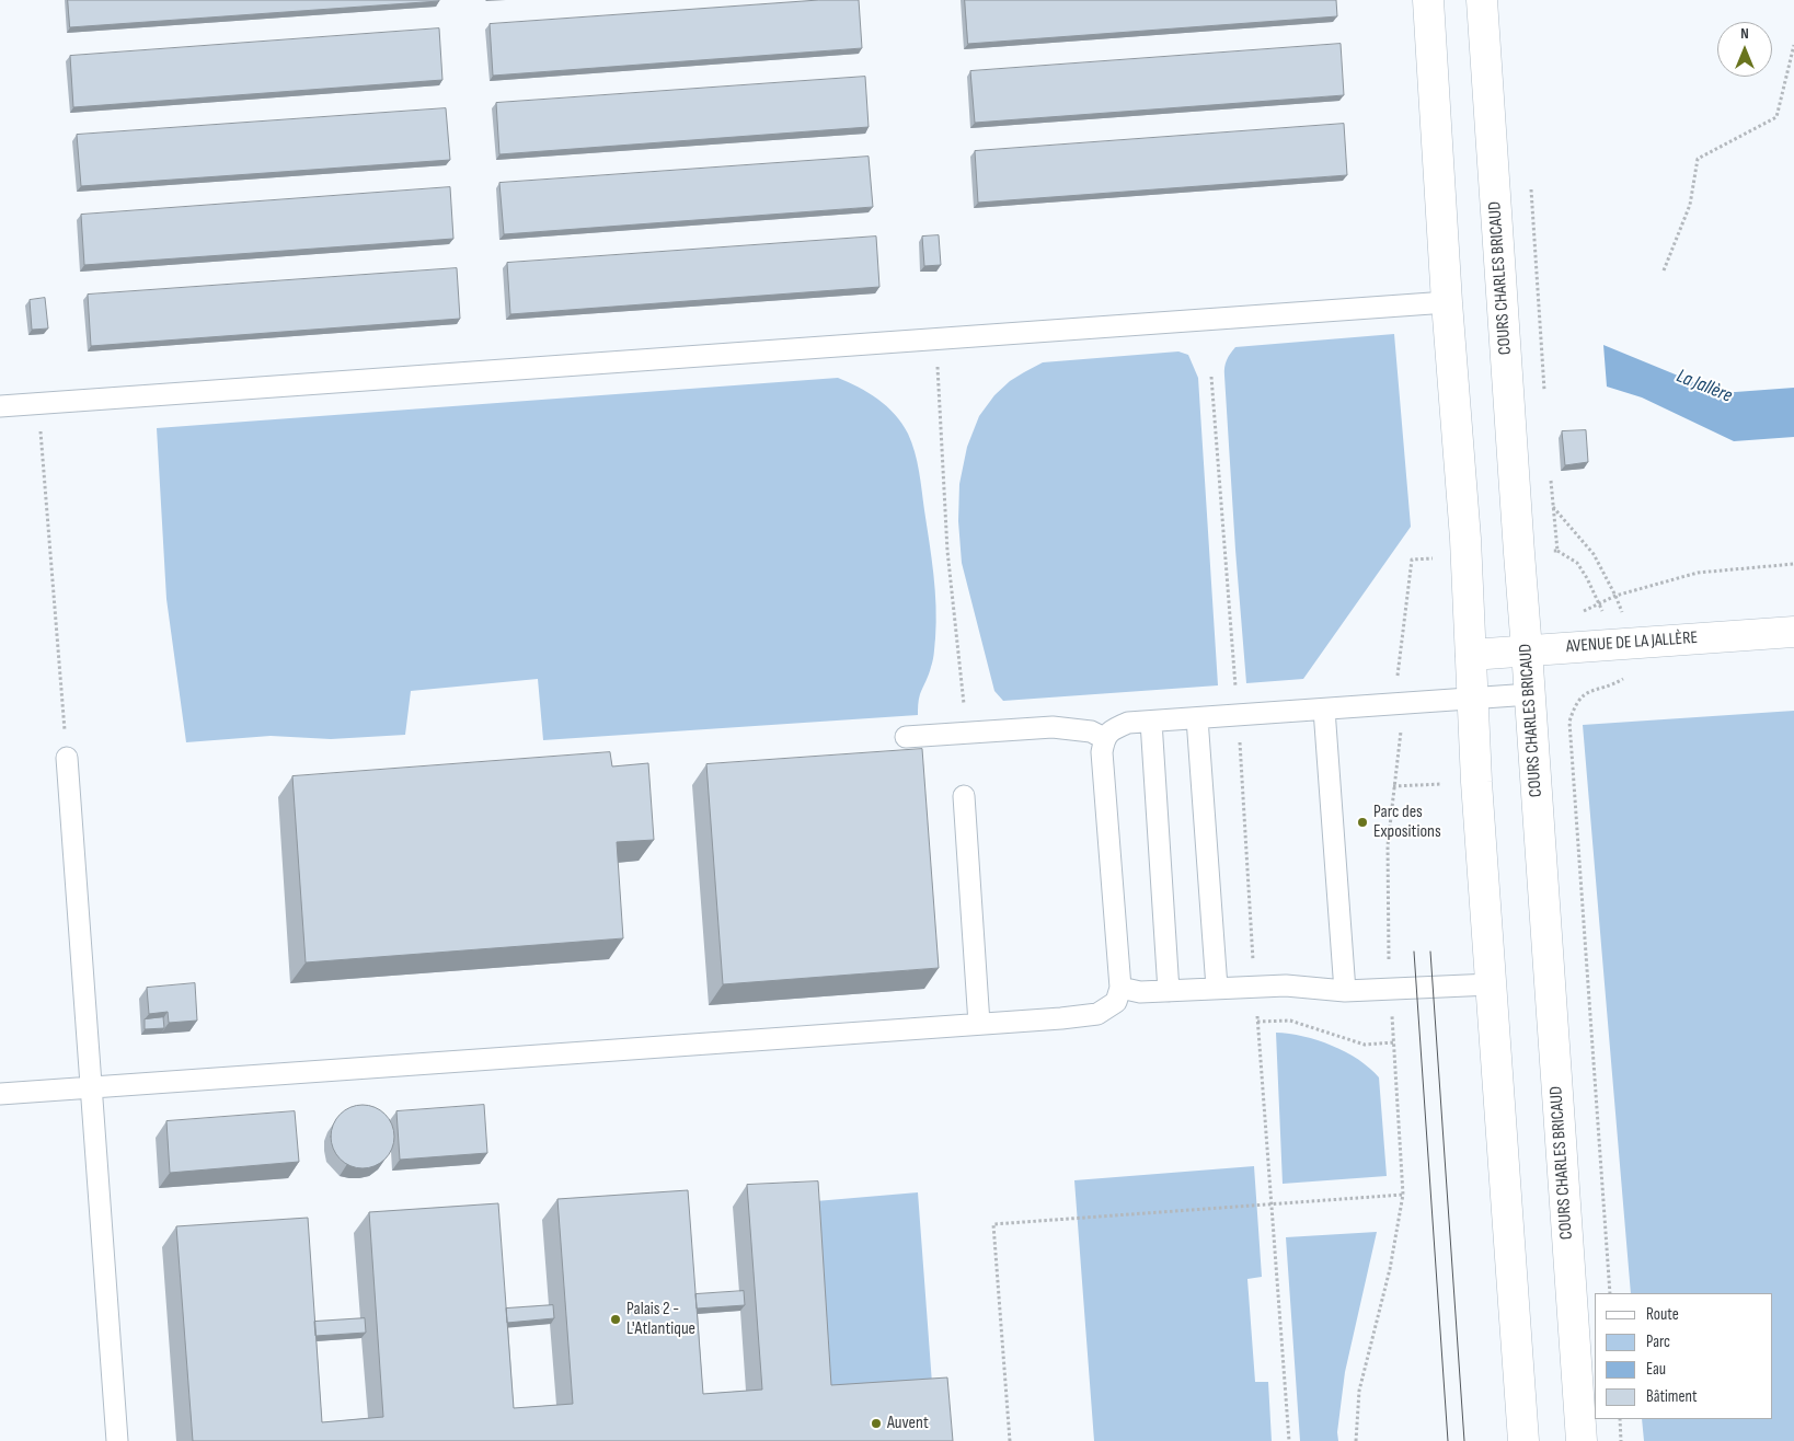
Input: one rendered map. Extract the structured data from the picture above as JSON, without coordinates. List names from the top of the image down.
{
  "streets": {
    "main road": ["COURS CHARLES BRICAUD", "AVENUE DE LA JALLÈRE"]
  },
  "crossings": [
    ["COURS CHARLES BRICAUD", "AVENUE DE LA JALLÈRE"]
  ],
  "water": ["La Jallère"],
  "places": ["Parc des Expositions", "Palais 2 - L'Atlantique", "Auvent"],
  "legend": [
    "Route",
    "Parc",
    "Eau",
    "Bâtiment"
  ],
  "north": "top"
}
